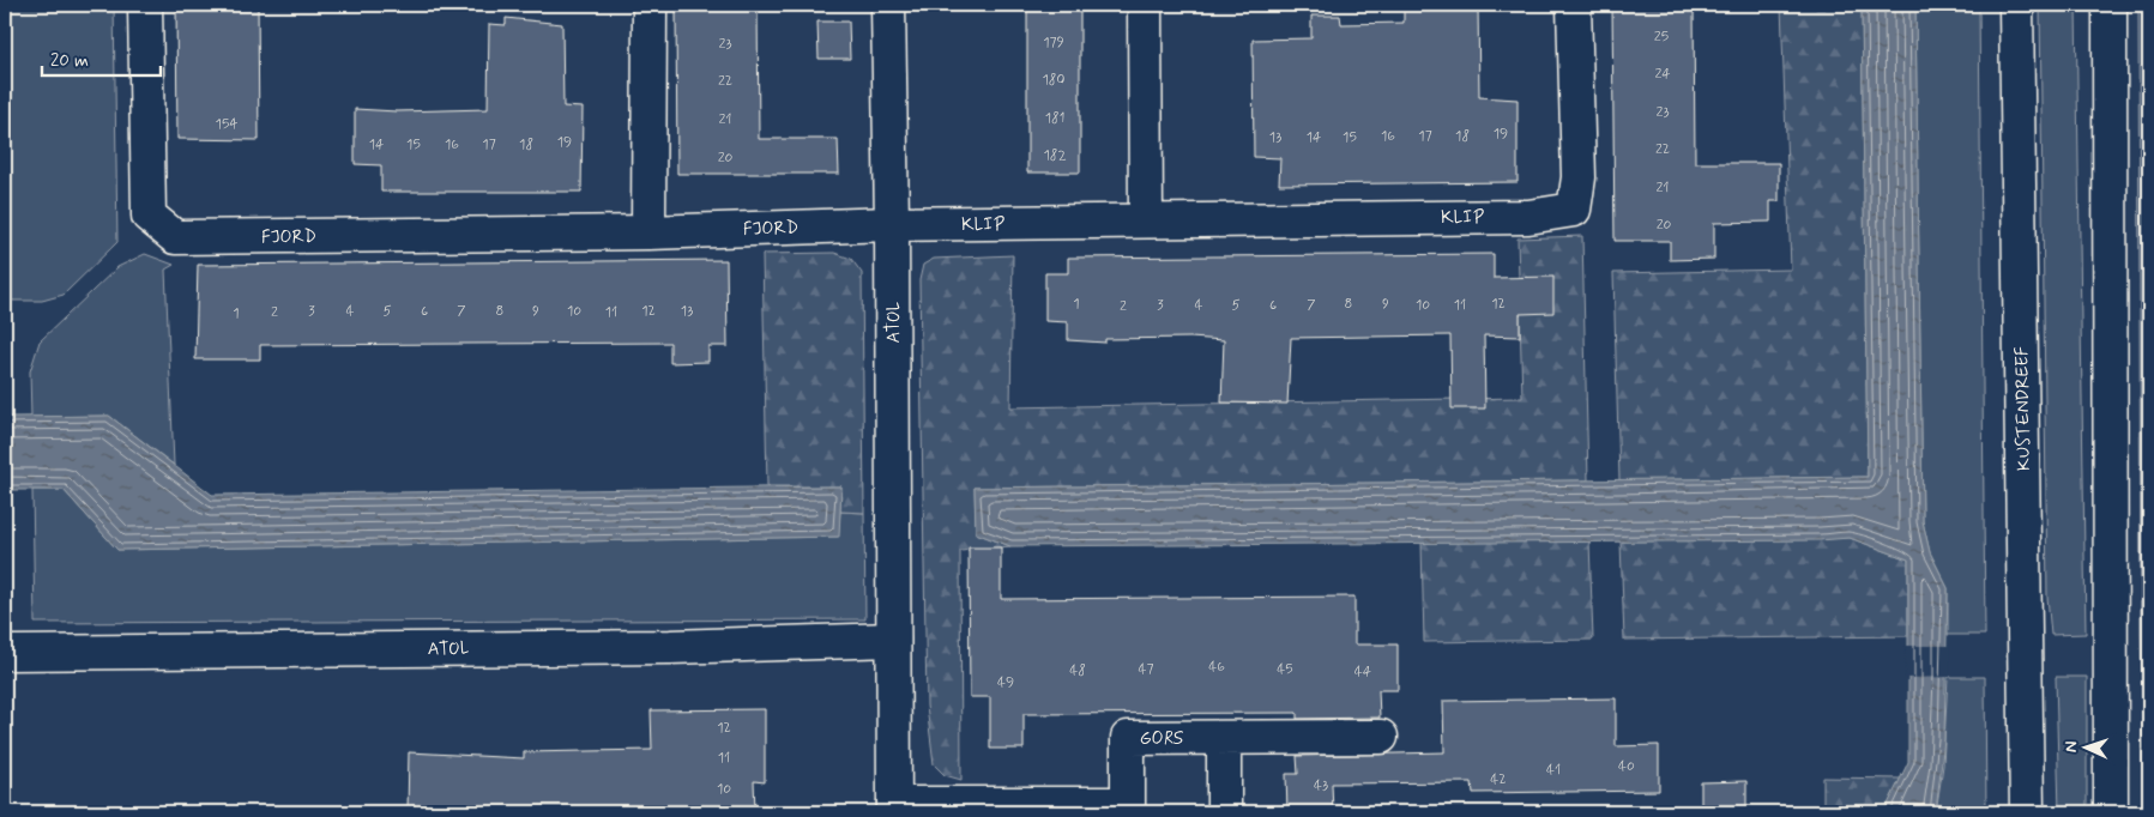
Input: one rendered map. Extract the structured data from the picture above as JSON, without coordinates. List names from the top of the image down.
{
  "streets": {
    "street": [
      "KLIP",
      "FJORD",
      "ATOL",
      "KUSTENDREEF",
      "GORS"
    ]
  },
  "crossings": [
    ["KLIP", "FJORD"],
    ["KLIP", "ATOL"],
    ["FJORD", "ATOL"],
    ["ATOL", "GORS"]
  ],
  "house_numbers": [
    "25",
    "179",
    "23",
    "24",
    "180",
    "22",
    "23",
    "181",
    "21",
    "154",
    "19",
    "16",
    "17",
    "18",
    "13",
    "14",
    "15",
    "19",
    "14",
    "15",
    "16",
    "17",
    "18",
    "22",
    "182",
    "20",
    "21",
    "20",
    "1",
    "8",
    "9",
    "12",
    "3",
    "4",
    "5",
    "6",
    "7",
    "10",
    "11",
    "2",
    "3",
    "4",
    "5",
    "6",
    "7",
    "8",
    "9",
    "10",
    "12",
    "13",
    "2",
    "11",
    "1",
    "46",
    "47",
    "45",
    "48",
    "44",
    "49",
    "12",
    "11",
    "40",
    "41",
    "42",
    "43",
    "10"
  ],
  "scale_bar": "20 m",
  "north": "left"
}
